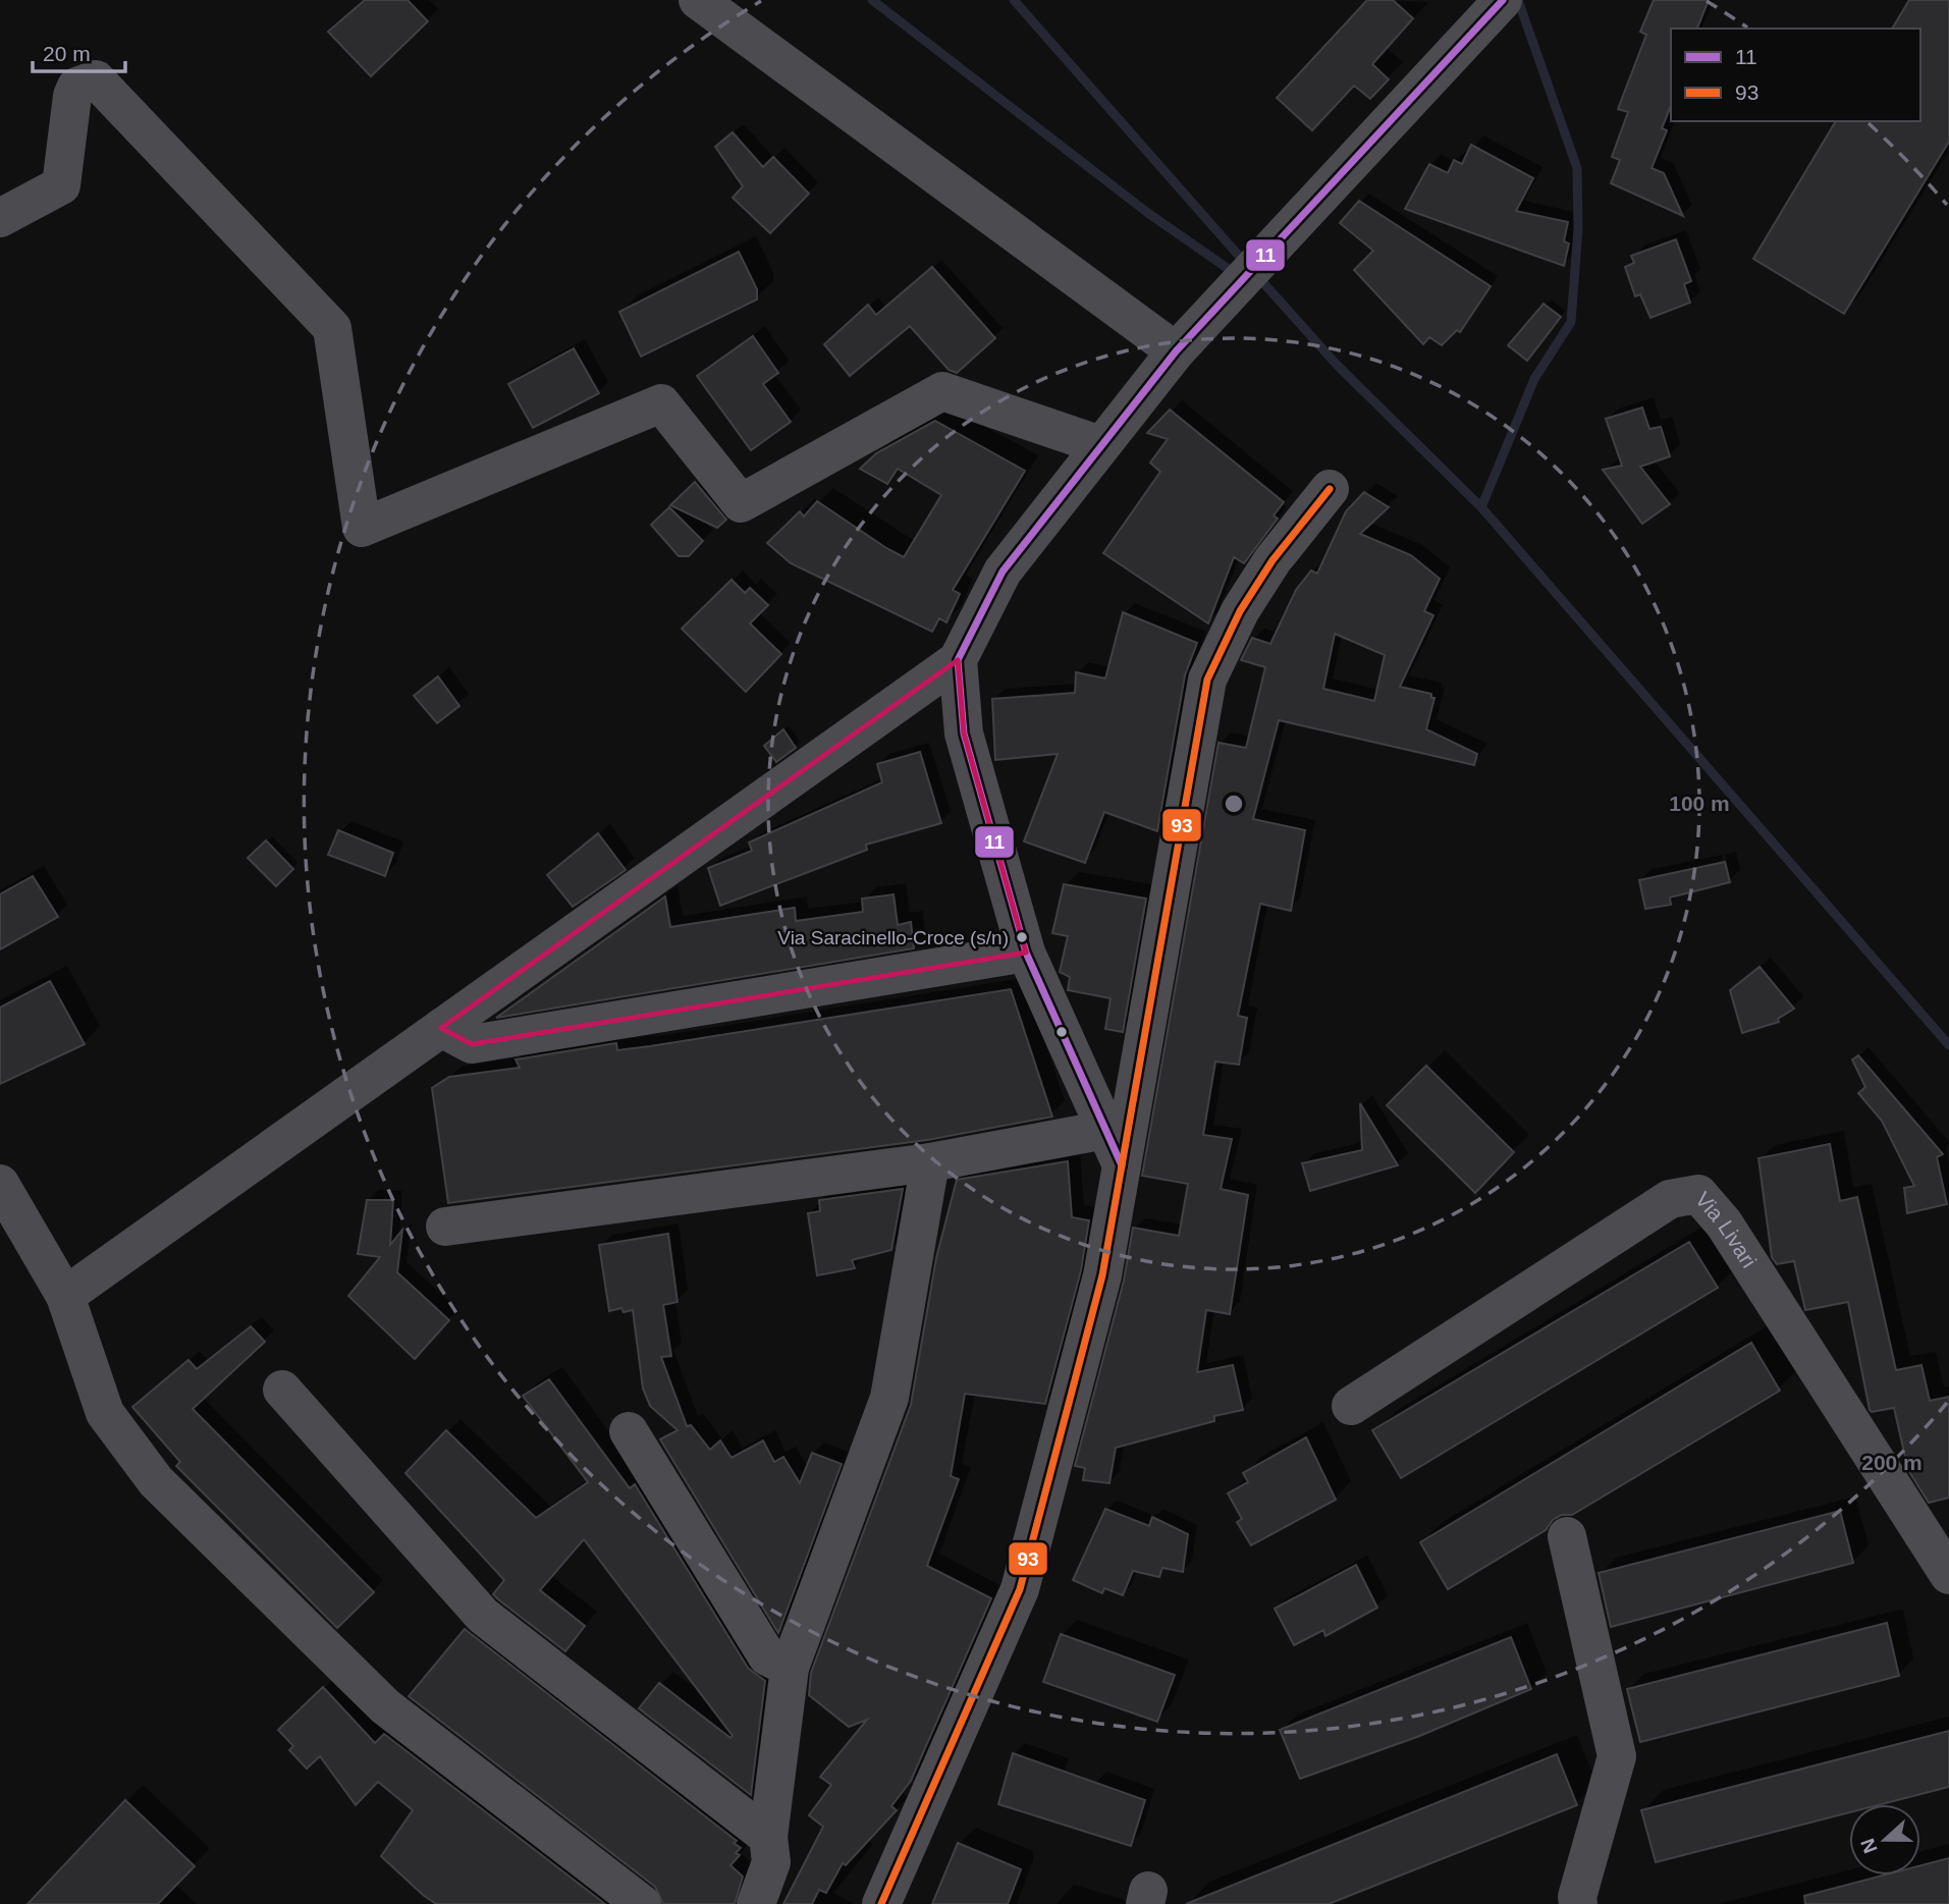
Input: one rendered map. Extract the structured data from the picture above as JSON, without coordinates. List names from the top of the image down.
{
  "streets": {
    "street": ["Via Livari"]
  },
  "places": ["Via Saracinello-Croce (s/n)"],
  "lines": ["transit line 11", "transit line 93"],
  "legend": ["11", "93"],
  "scale_bar": "20 m",
  "north": "left",
  "rings": ["100 m", "200 m"]
}
